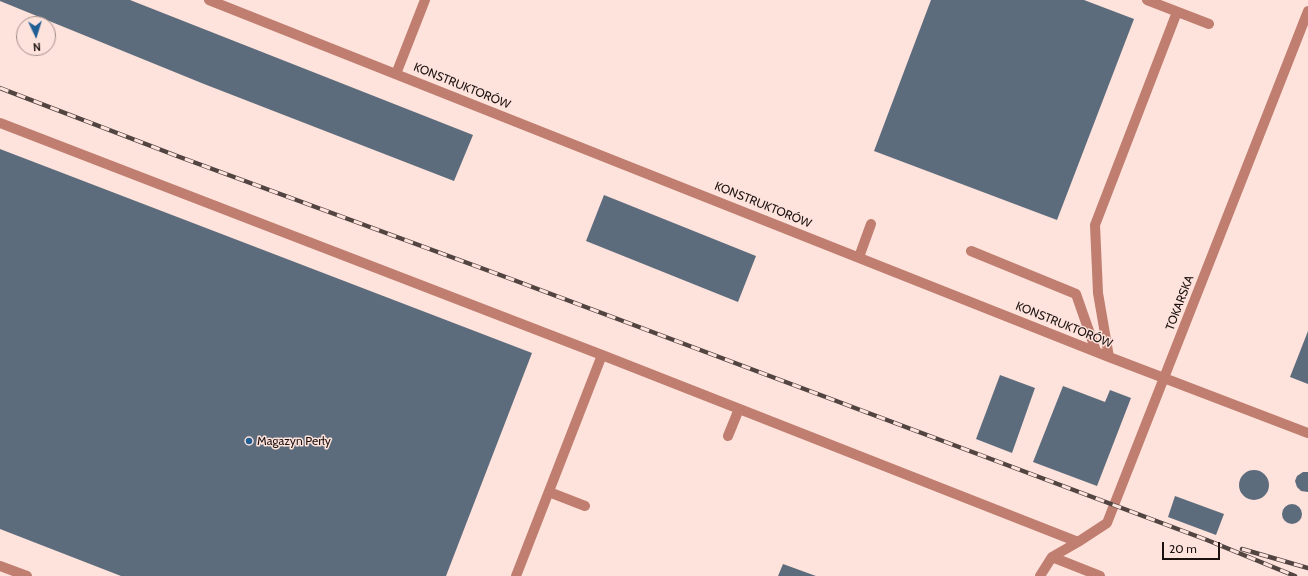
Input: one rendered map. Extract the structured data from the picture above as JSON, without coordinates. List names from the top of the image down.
{
  "streets": {
    "lane": ["KONSTRUKTORÓW", "TOKARSKA"]
  },
  "crossings": [
    ["KONSTRUKTORÓW", "TOKARSKA"]
  ],
  "places": ["Magazyn Perły"],
  "scale_bar": "20 m",
  "north": "bottom"
}
